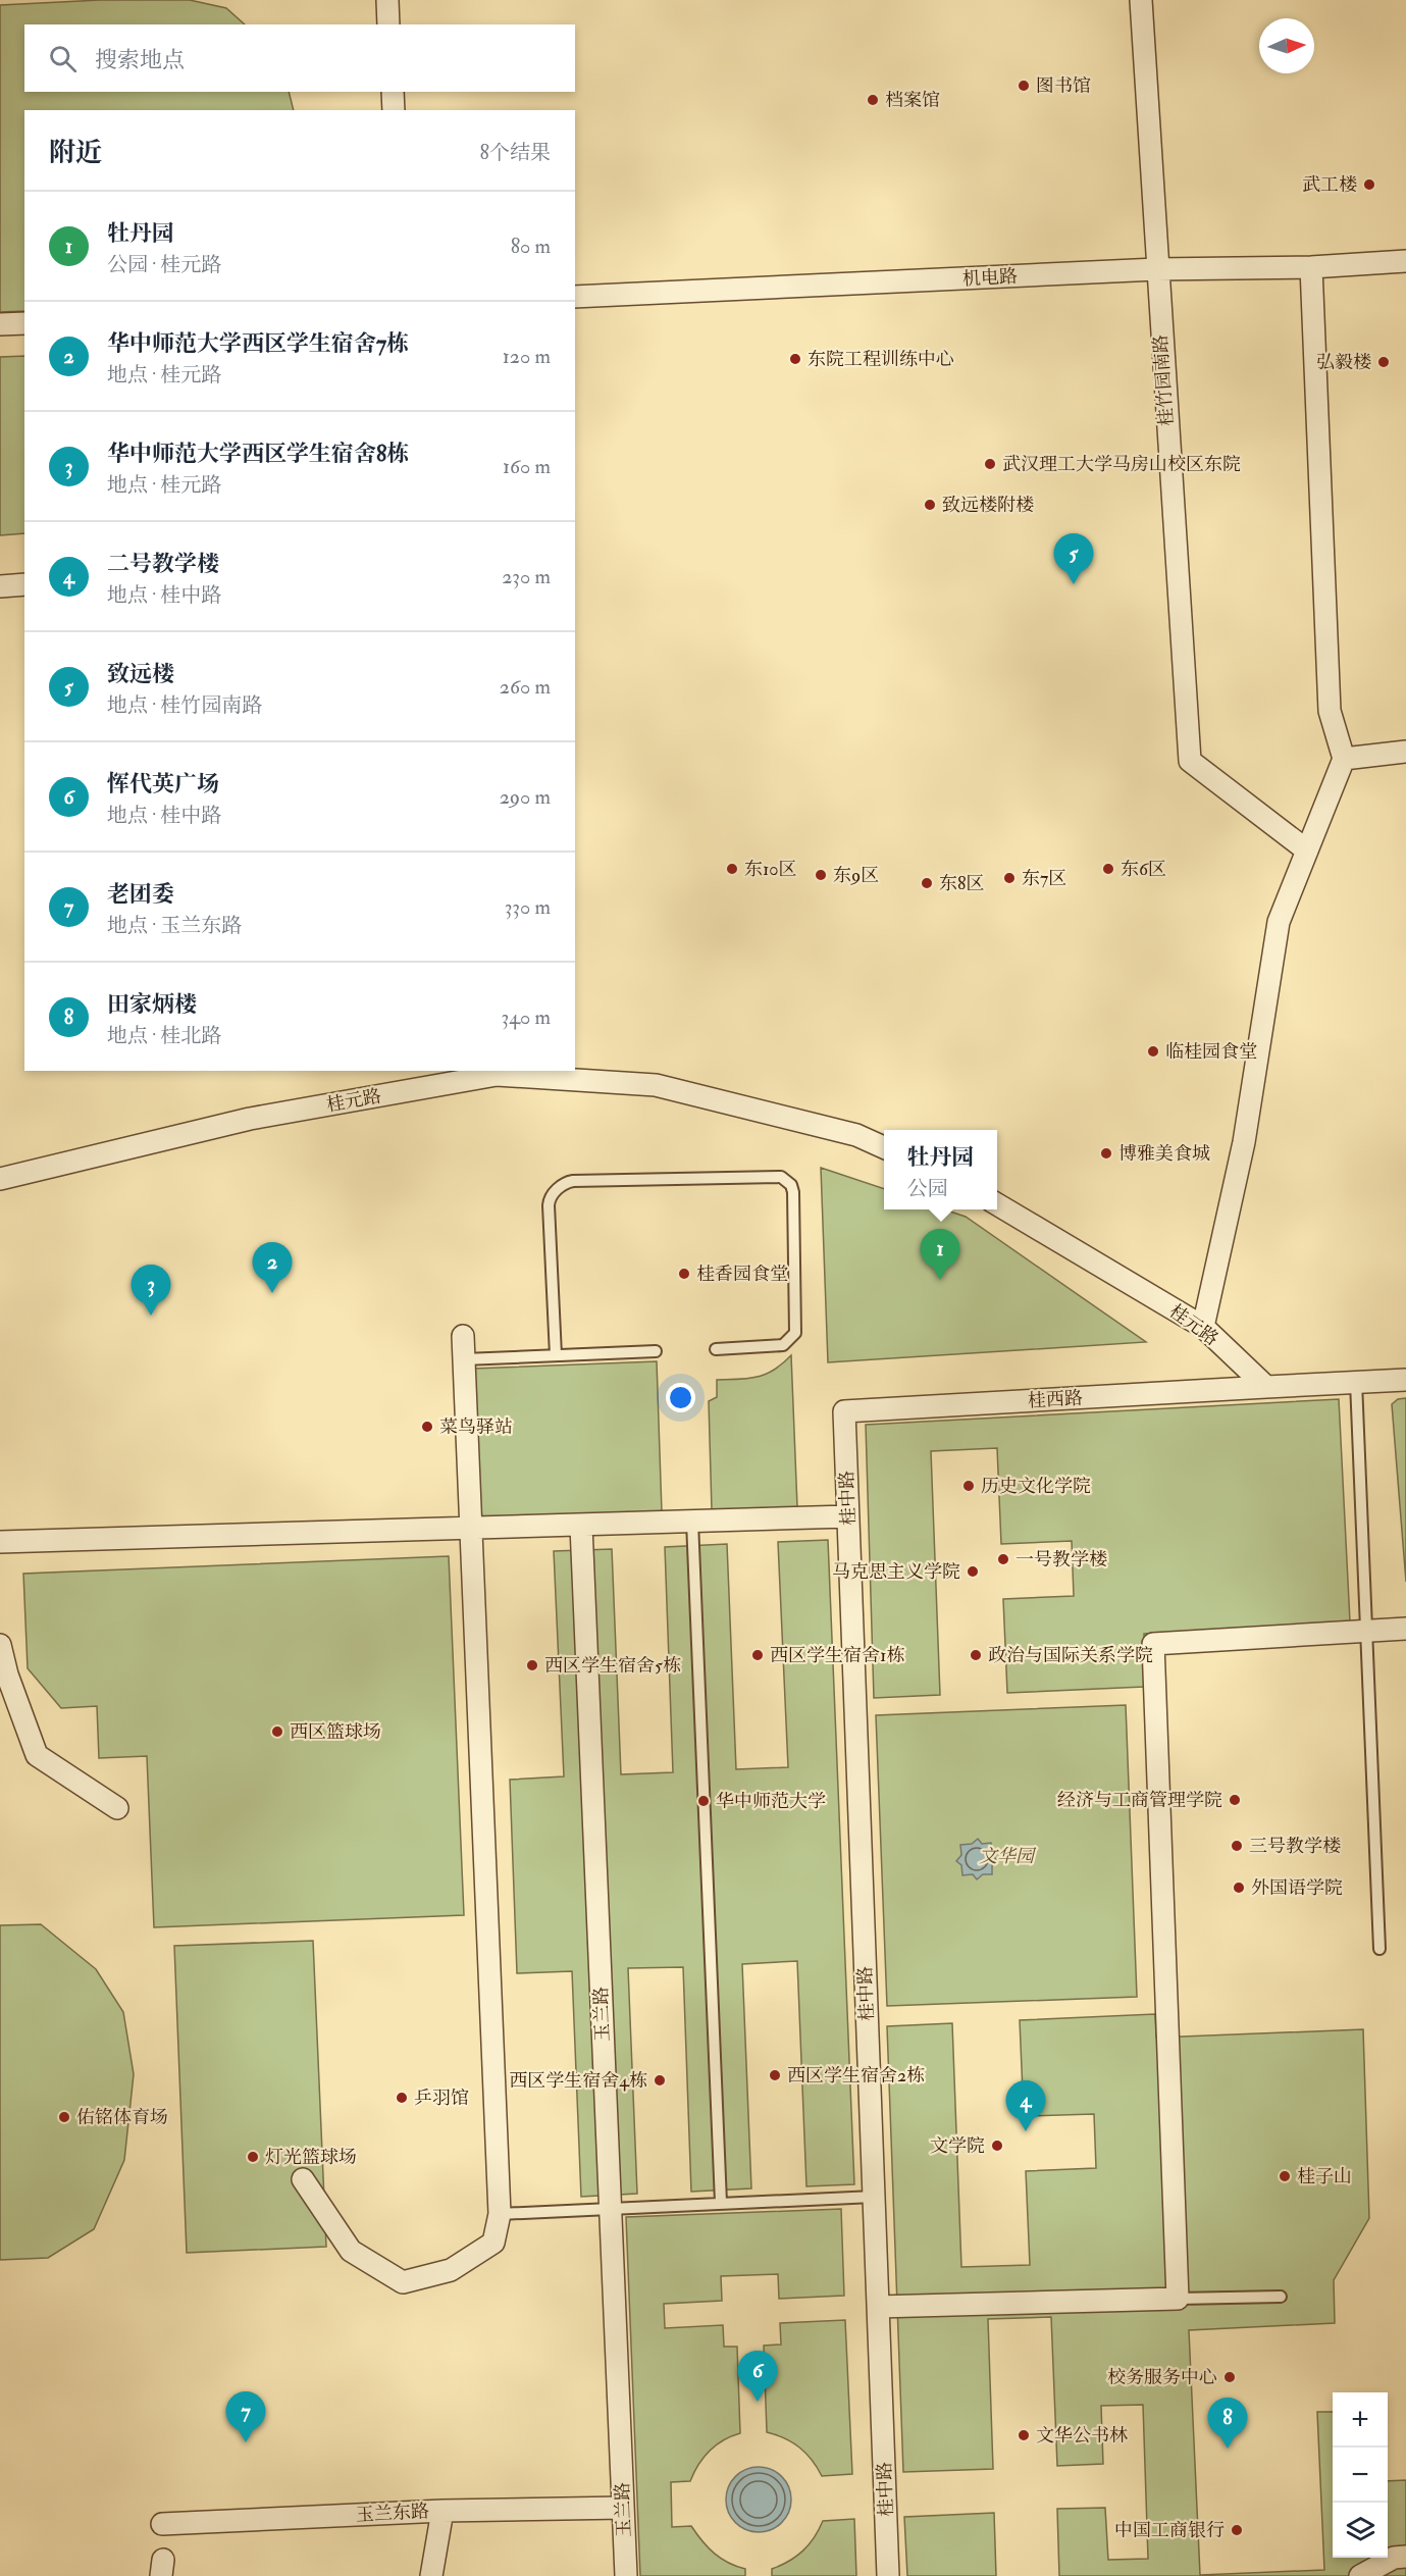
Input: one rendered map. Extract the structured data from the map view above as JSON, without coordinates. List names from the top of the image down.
{
  "streets": {
    "street": [
      "机电路",
      "桂竹园南路",
      "桂元路",
      "桂西路",
      "桂中路",
      "玉兰路",
      "玉兰东路"
    ]
  },
  "crossings": [
    ["机电路", "桂竹园南路"],
    ["桂元路", "桂西路"],
    ["桂西路", "桂中路"],
    ["玉兰路", "玉兰东路"]
  ],
  "parks": ["文华园"],
  "places": [
    "图书馆",
    "档案馆",
    "武工楼",
    "东院工程训练中心",
    "弘毅楼",
    "武汉理工大学马房山校区东院",
    "致远楼附楼",
    "东10区",
    "东6区",
    "东9区",
    "东7区",
    "东8区",
    "临桂园食堂",
    "博雅美食城",
    "桂香园食堂",
    "菜鸟驿站",
    "历史文化学院",
    "一号教学楼",
    "马克思主义学院",
    "西区学生宿舍1栋",
    "政治与国际关系学院",
    "西区学生宿舍5栋",
    "西区篮球场",
    "经济与工商管理学院",
    "华中师范大学",
    "三号教学楼",
    "外国语学院",
    "西区学生宿舍2栋",
    "西区学生宿舍4栋",
    "乒羽馆",
    "佑铭体育场",
    "文学院",
    "灯光篮球场",
    "桂子山",
    "校务服务中心",
    "文华公书林",
    "中国工商银行"
  ],
  "north": "right",
  "page": {
    "search": "搜索地点",
    "heading": ["附近", "8个结果"],
    "list": [
      {
        "mark": "1",
        "name": "牡丹园",
        "note": "公园 · 桂元路",
        "value": "80 m"
      },
      {
        "mark": "2",
        "name": "华中师范大学西区学生宿舍7栋",
        "note": "地点 · 桂元路",
        "value": "120 m"
      },
      {
        "mark": "3",
        "name": "华中师范大学西区学生宿舍8栋",
        "note": "地点 · 桂元路",
        "value": "160 m"
      },
      {
        "mark": "4",
        "name": "二号教学楼",
        "note": "地点 · 桂中路",
        "value": "230 m"
      },
      {
        "mark": "5",
        "name": "致远楼",
        "note": "地点 · 桂竹园南路",
        "value": "260 m"
      },
      {
        "mark": "6",
        "name": "恽代英广场",
        "note": "地点 · 桂中路",
        "value": "290 m"
      },
      {
        "mark": "7",
        "name": "老团委",
        "note": "地点 · 玉兰东路",
        "value": "330 m"
      },
      {
        "mark": "8",
        "name": "田家炳楼",
        "note": "地点 · 桂北路",
        "value": "340 m"
      }
    ],
    "pins": [
      "5",
      "1",
      "2",
      "3",
      "4",
      "6",
      "7",
      "8"
    ],
    "popup": ["牡丹园", "公园"],
    "map_buttons": ["+", "−"]
  }
}
